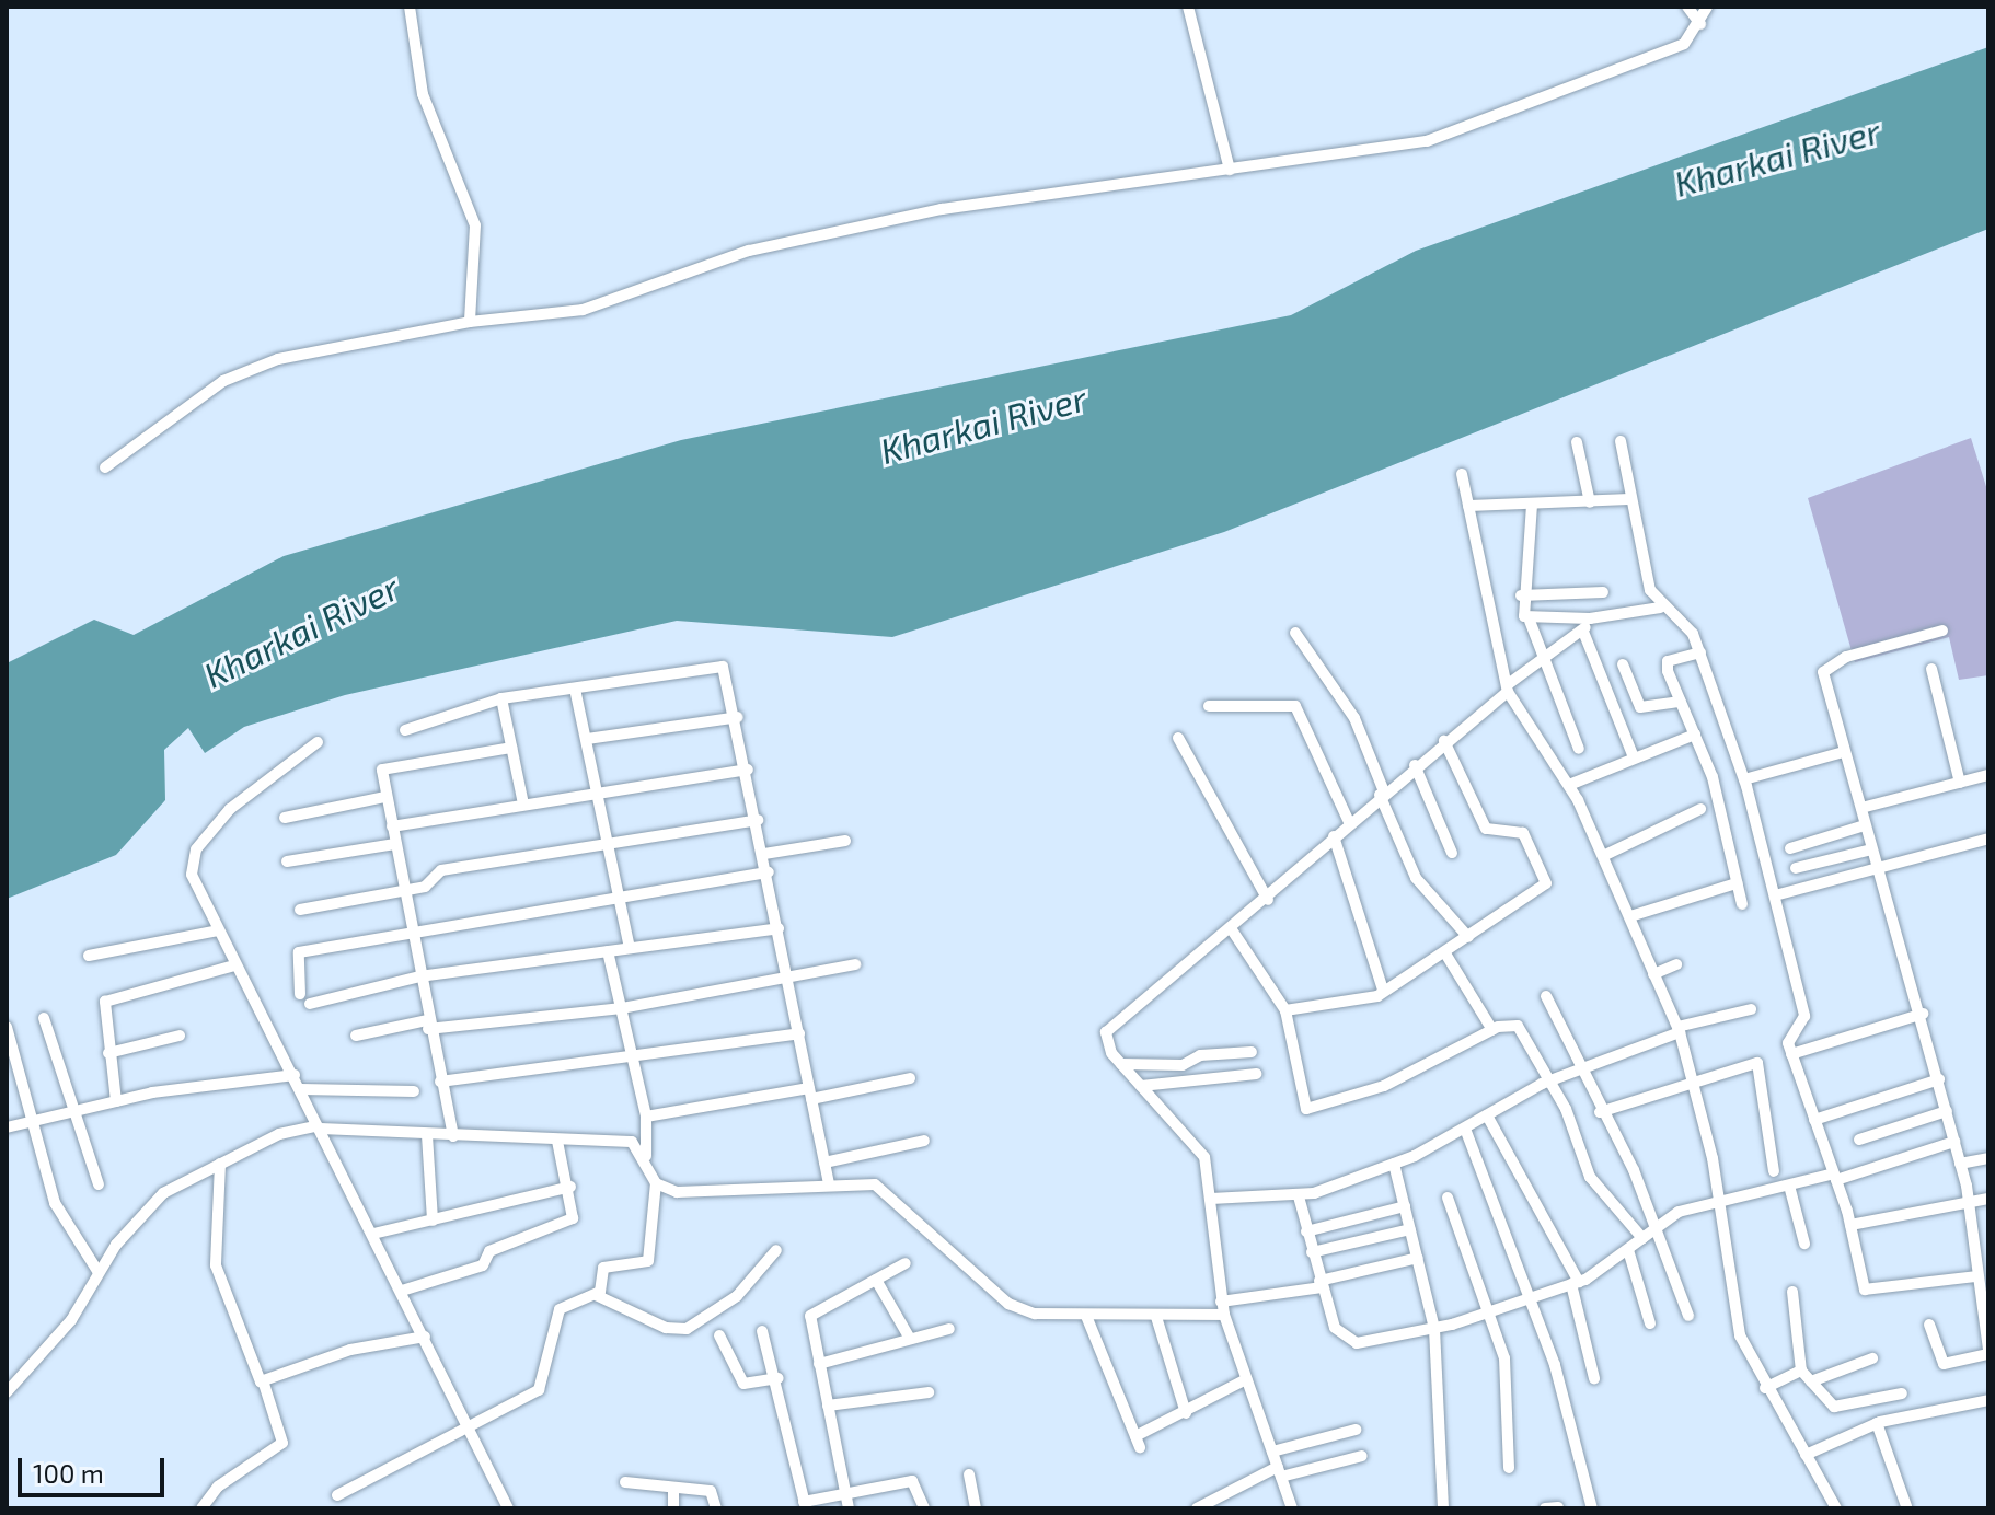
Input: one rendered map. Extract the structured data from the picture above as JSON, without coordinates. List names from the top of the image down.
{
  "water": ["Kharkai River"],
  "scale_bar": "100 m"
}
